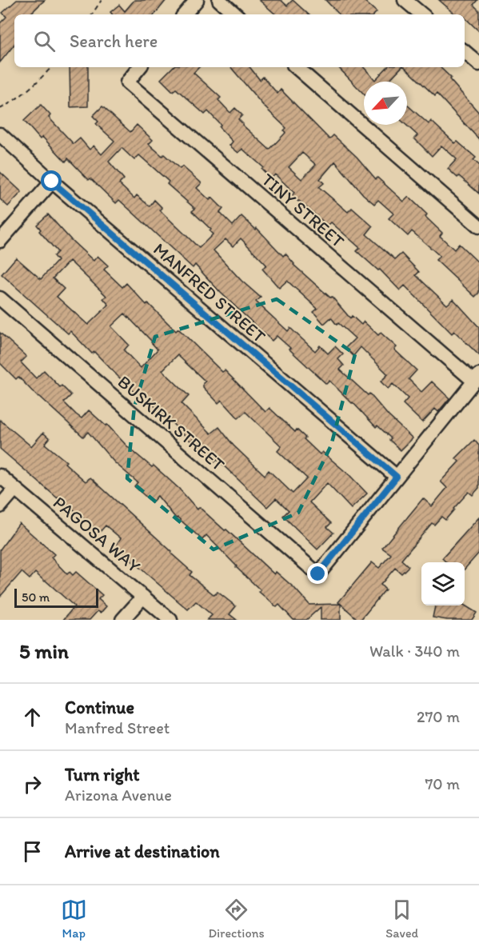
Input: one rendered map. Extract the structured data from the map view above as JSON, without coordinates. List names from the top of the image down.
{
  "streets": {
    "street": [
      "TINY STREET",
      "MANFRED STREET",
      "BUSKIRK STREET",
      "PAGOSA WAY"
    ]
  },
  "crossings": [
    ["MANFRED STREET", "BUSKIRK STREET"]
  ],
  "scale_bar": "50 m",
  "north": "bottom left",
  "page": {
    "search": "Search here",
    "scale": "50 m",
    "heading": ["5 min", "Walk · 340 m"],
    "list": [
      ["Continue", "Manfred Street", "270 m"],
      ["Turn right", "Arizona Avenue", "70 m"],
      "Arrive at destination"
    ],
    "nav": ["Map", "Directions", "Saved"]
  }
}
